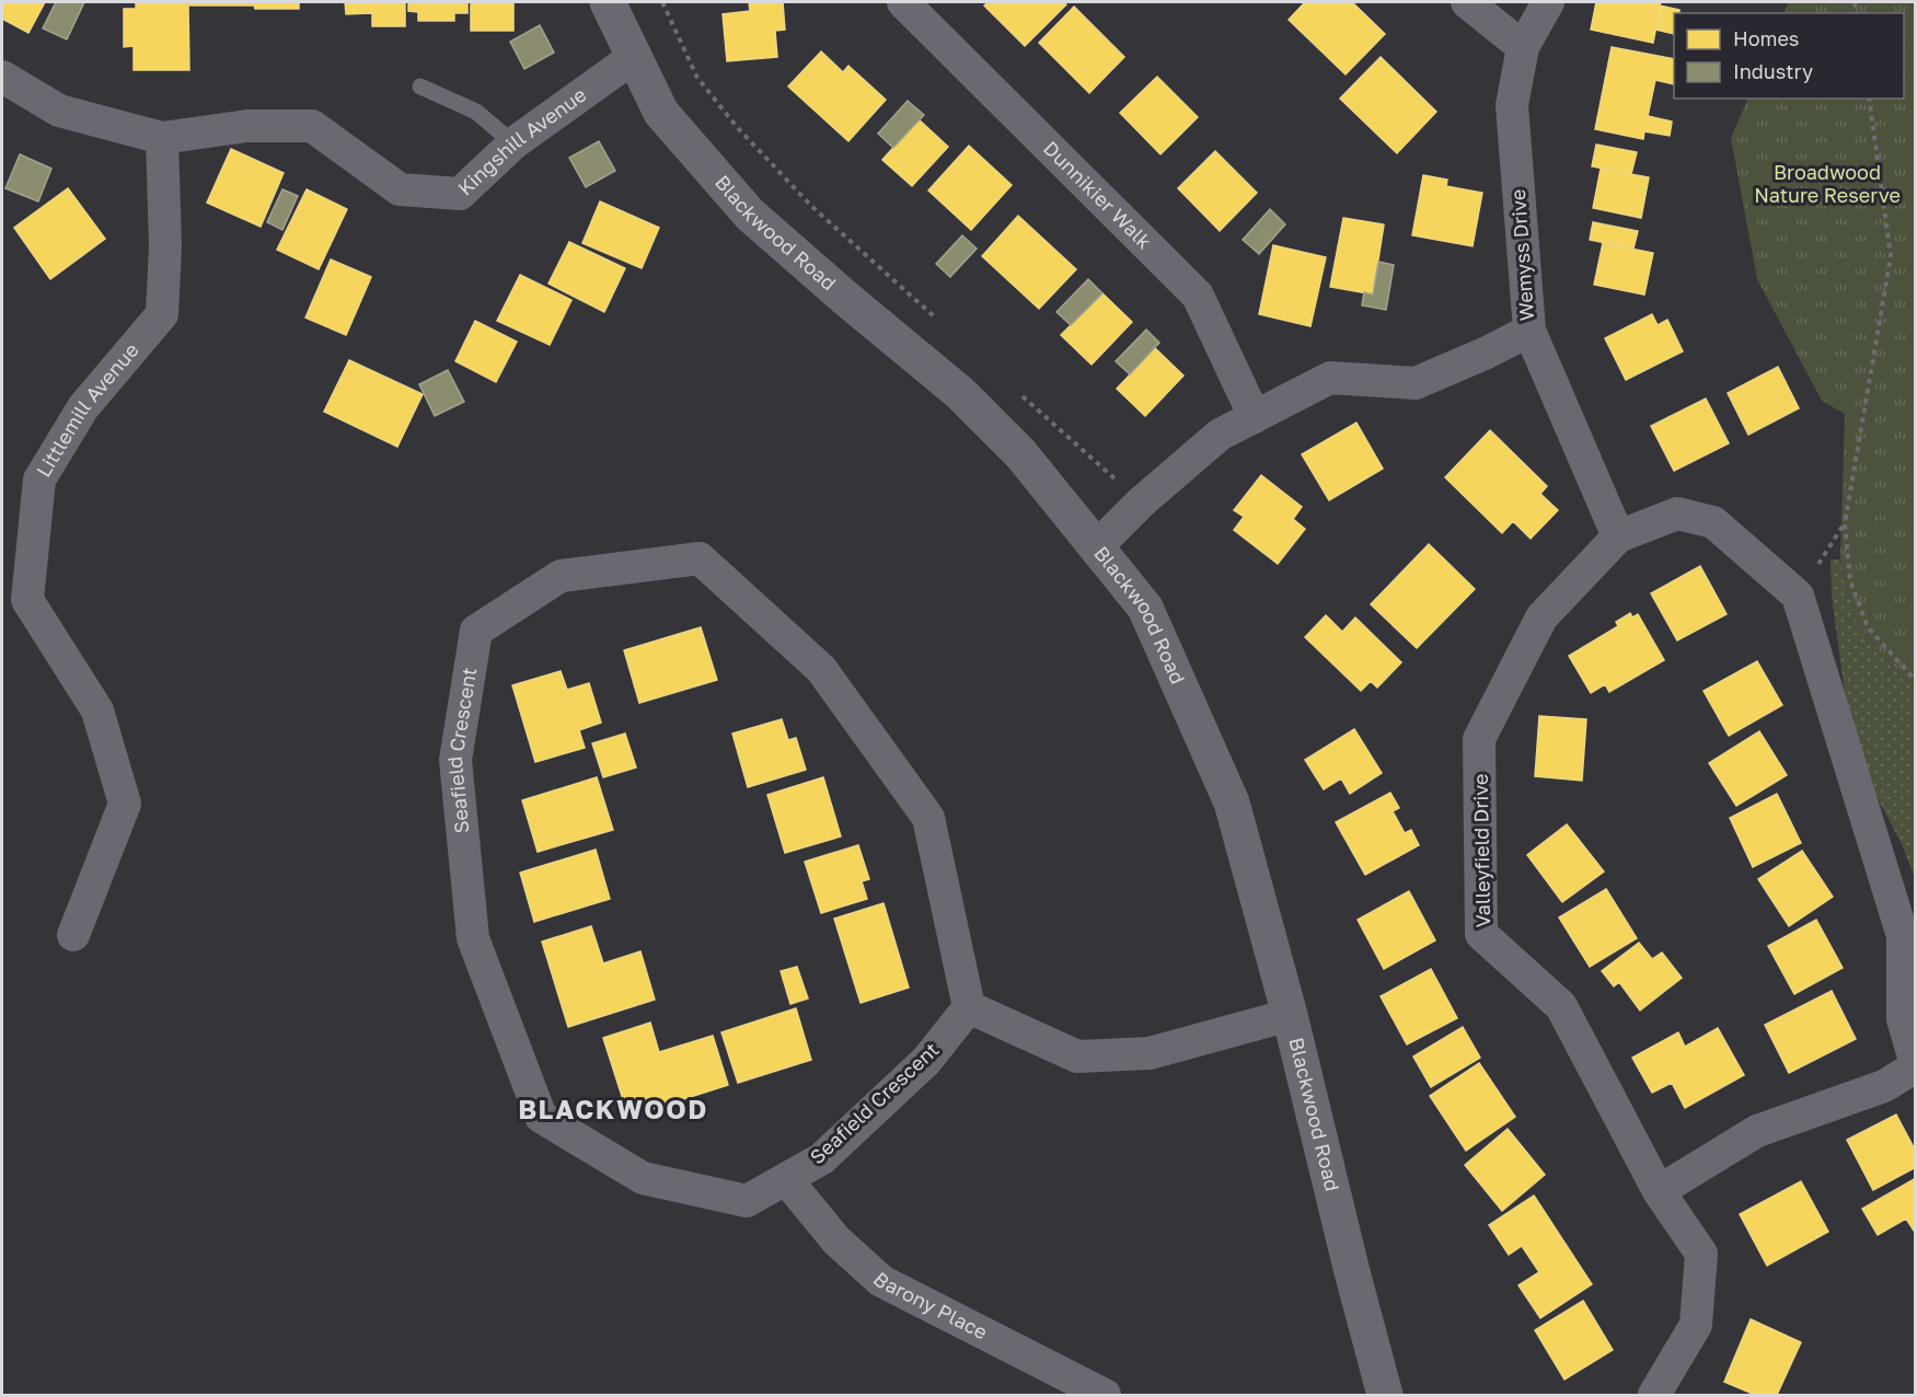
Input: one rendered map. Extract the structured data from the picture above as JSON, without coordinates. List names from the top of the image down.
{
  "streets": {
    "street": [
      "Kingshill Avenue",
      "Dunnikier Walk",
      "Blackwood Road",
      "Wemyss Drive",
      "Littlemill Avenue",
      "Seafield Crescent",
      "Valleyfield Drive",
      "Barony Place"
    ]
  },
  "crossings": [
    ["Kingshill Avenue", "Blackwood Road"],
    ["Kingshill Avenue", "Littlemill Avenue"],
    ["Dunnikier Walk", "Wemyss Drive"],
    ["Blackwood Road", "Wemyss Drive"],
    ["Seafield Crescent", "Barony Place"]
  ],
  "districts": ["BLACKWOOD"],
  "parks": ["Broadwood Nature Reserve"],
  "legend": ["Homes", "Industry"]
}
